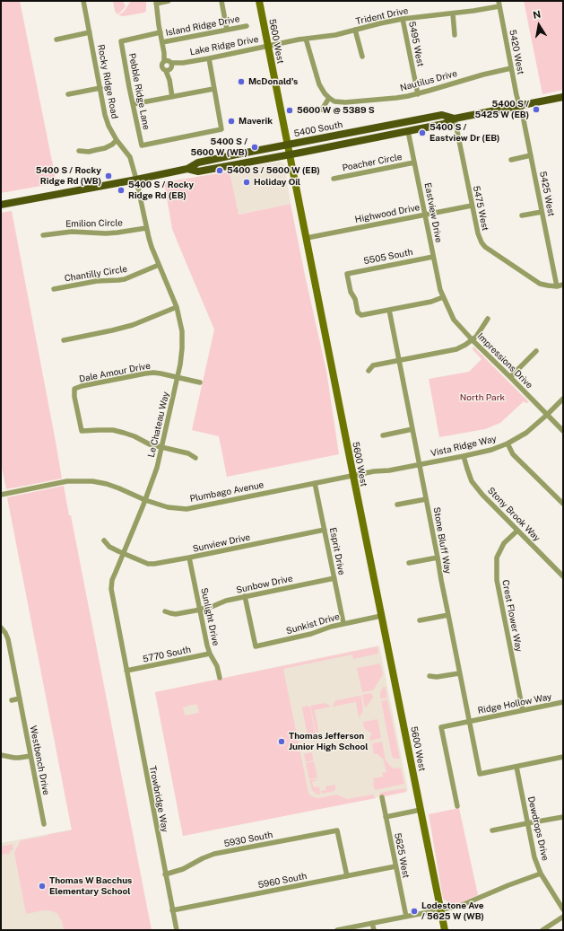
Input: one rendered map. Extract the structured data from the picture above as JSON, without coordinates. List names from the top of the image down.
{
  "streets": {
    "main road": ["5600 West", "5400 South"],
    "street": [
      "Trident Drive",
      "Island Ridge Drive",
      "5495 West",
      "Lake Ridge Drive",
      "5420 West",
      "Nautilus Drive",
      "Rocky Ridge Road",
      "Pebble Ridge Lane",
      "Poacher Circle",
      "5425 West",
      "5475 West",
      "Eastview Drive",
      "Highwood Drive",
      "Emilion Circle",
      "5505 South",
      "Chantilly Circle",
      "Impressions Drive",
      "Dale Amour Drive",
      "Le Chateau Way",
      "Vista Ridge Way",
      "Plumbago Avenue",
      "Stony Brook Way",
      "Stone Bluff Way",
      "Sunview Drive",
      "Esprit Drive",
      "Sunbow Drive",
      "Crest Flower Way",
      "Sunlight Drive",
      "Sunkist Drive",
      "5770 South",
      "Ridge Hollow Way",
      "Westbench Drive",
      "Trowbridge Way",
      "Dewdrops Drive",
      "5930 South",
      "5625 West",
      "5960 South"
    ]
  },
  "crossings": [
    ["Trident Drive", "5600 West"],
    ["Trident Drive", "5495 West"],
    ["Trident Drive", "Lake Ridge Drive"],
    ["Trident Drive", "5420 West"],
    ["5600 West", "Lake Ridge Drive"],
    ["5600 West", "5400 South"],
    ["5600 West", "Highwood Drive"],
    ["5600 West", "Vista Ridge Way"],
    ["5600 West", "Plumbago Avenue"],
    ["5600 West", "Sunkist Drive"],
    ["5495 West", "Nautilus Drive"],
    ["5420 West", "Nautilus Drive"],
    ["5420 West", "5400 South"],
    ["5420 West", "5425 West"],
    ["Rocky Ridge Road", "5400 South"],
    ["Rocky Ridge Road", "Le Chateau Way"],
    ["5400 South", "5425 West"],
    ["5400 South", "5475 West"],
    ["5400 South", "Eastview Drive"],
    ["5400 South", "Le Chateau Way"],
    ["Poacher Circle", "Eastview Drive"],
    ["5425 West", "5475 West"],
    ["5475 West", "Highwood Drive"],
    ["Eastview Drive", "Highwood Drive"],
    ["Eastview Drive", "5505 South"],
    ["Eastview Drive", "Impressions Drive"],
    ["Emilion Circle", "Le Chateau Way"],
    ["5505 South", "Stone Bluff Way"],
    ["Chantilly Circle", "Le Chateau Way"],
    ["Impressions Drive", "Vista Ridge Way"],
    ["Dale Amour Drive", "Le Chateau Way"],
    ["Le Chateau Way", "Plumbago Avenue"],
    ["Le Chateau Way", "Sunview Drive"],
    ["Le Chateau Way", "5770 South"],
    ["Le Chateau Way", "Trowbridge Way"],
    ["Vista Ridge Way", "Plumbago Avenue"],
    ["Vista Ridge Way", "Stony Brook Way"],
    ["Vista Ridge Way", "Stone Bluff Way"],
    ["Plumbago Avenue", "Esprit Drive"],
    ["Stony Brook Way", "Crest Flower Way"],
    ["Stone Bluff Way", "Ridge Hollow Way"],
    ["Stone Bluff Way", "Dewdrops Drive"],
    ["Sunview Drive", "Esprit Drive"],
    ["Sunview Drive", "Sunlight Drive"],
    ["Esprit Drive", "Sunbow Drive"],
    ["Esprit Drive", "Sunkist Drive"],
    ["Sunbow Drive", "Sunlight Drive"],
    ["Sunbow Drive", "Sunkist Drive"],
    ["Crest Flower Way", "Ridge Hollow Way"],
    ["Sunlight Drive", "5770 South"],
    ["5770 South", "Trowbridge Way"],
    ["Trowbridge Way", "5930 South"],
    ["Trowbridge Way", "5960 South"],
    ["5930 South", "5960 South"],
    ["5625 West", "5960 South"]
  ],
  "parks": ["North Park"],
  "places": [
    "McDonald's",
    "5400 S / 5425 W (EB)",
    "5600 W @ 5389 S",
    "Maverik",
    "5400 S / Eastview Dr (EB)",
    "5400 S / 5600 W (WB)",
    "5400 S / 5600 W (EB)",
    "5400 S / Rocky Ridge Rd (WB)",
    "Holiday Oil",
    "5400 S / Rocky Ridge Rd (EB)",
    "Thomas Jefferson Junior High School",
    "Thomas W Bacchus Elementary School",
    "Lodestone Ave / 5625 W (WB)"
  ],
  "north": "top"
}
